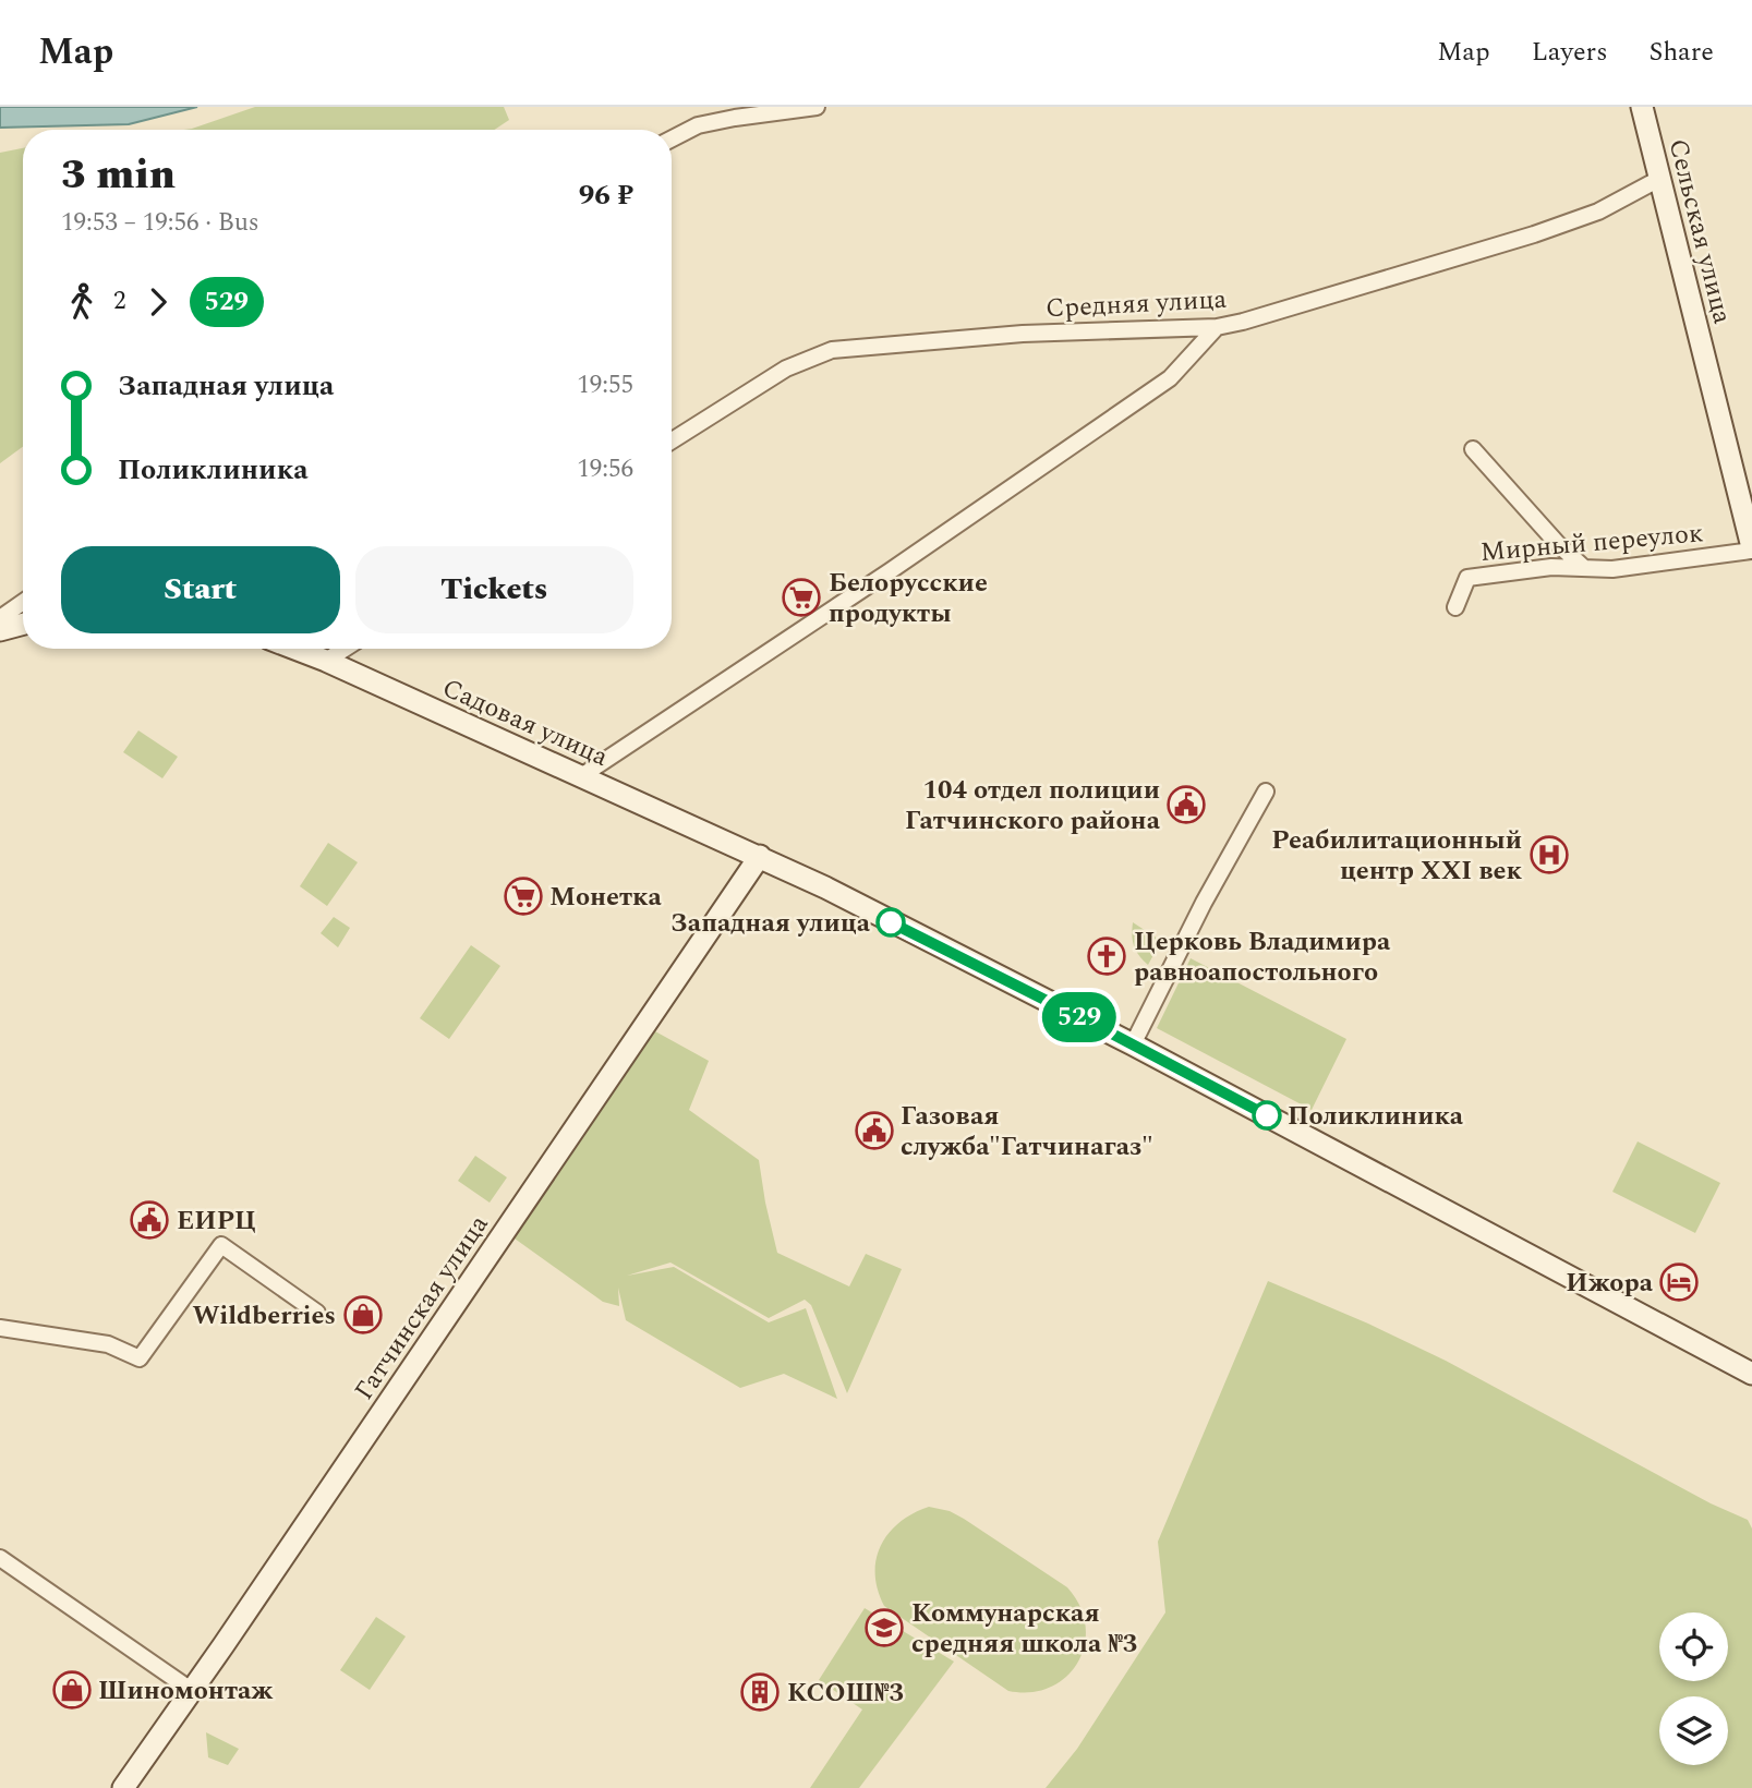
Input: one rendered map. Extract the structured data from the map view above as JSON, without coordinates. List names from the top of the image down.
{
  "streets": {
    "main road": ["Сельская улица", "Садовая улица", "Гатчинская улица"],
    "street": ["Средняя улица", "Мирный переулок"]
  },
  "crossings": [
    ["Сельская улица", "Средняя улица"],
    ["Сельская улица", "Мирный переулок"],
    ["Садовая улица", "Гатчинская улица"]
  ],
  "places": {
    "supermarket": ["Белорусские продукты", "Монетка"],
    "public building": ["104 отдел полиции Гатчинского района", "Газовая служба\"Гатчинагаз\"", "ЕИРЦ"],
    "hospital": ["Реабилитационный центр ХХI век"],
    "other": ["Западная улица", "Поликлиника"],
    "church": ["Церковь Владимира равноапостольного"],
    "hotel": ["Ижора"],
    "shop": ["Wildberries", "Шиномонтаж"],
    "school or university": ["Коммунарская средняя школа №3"],
    "building": ["КСОШ№3"]
  },
  "lines": ["bus line 529"],
  "page": {
    "header": "Map",
    "nav": ["Map", "Layers", "Share"],
    "on_map": "529",
    "heading": ["3 min", "19:53 – 19:56 · Bus", "96 ₽"],
    "legs": ["2", "529"],
    "list": [
      {
        "name": "Западная улица",
        "value": "19:55"
      },
      {
        "name": "Поликлиника",
        "value": "19:56"
      }
    ],
    "buttons": ["Start", "Tickets"]
  }
}
